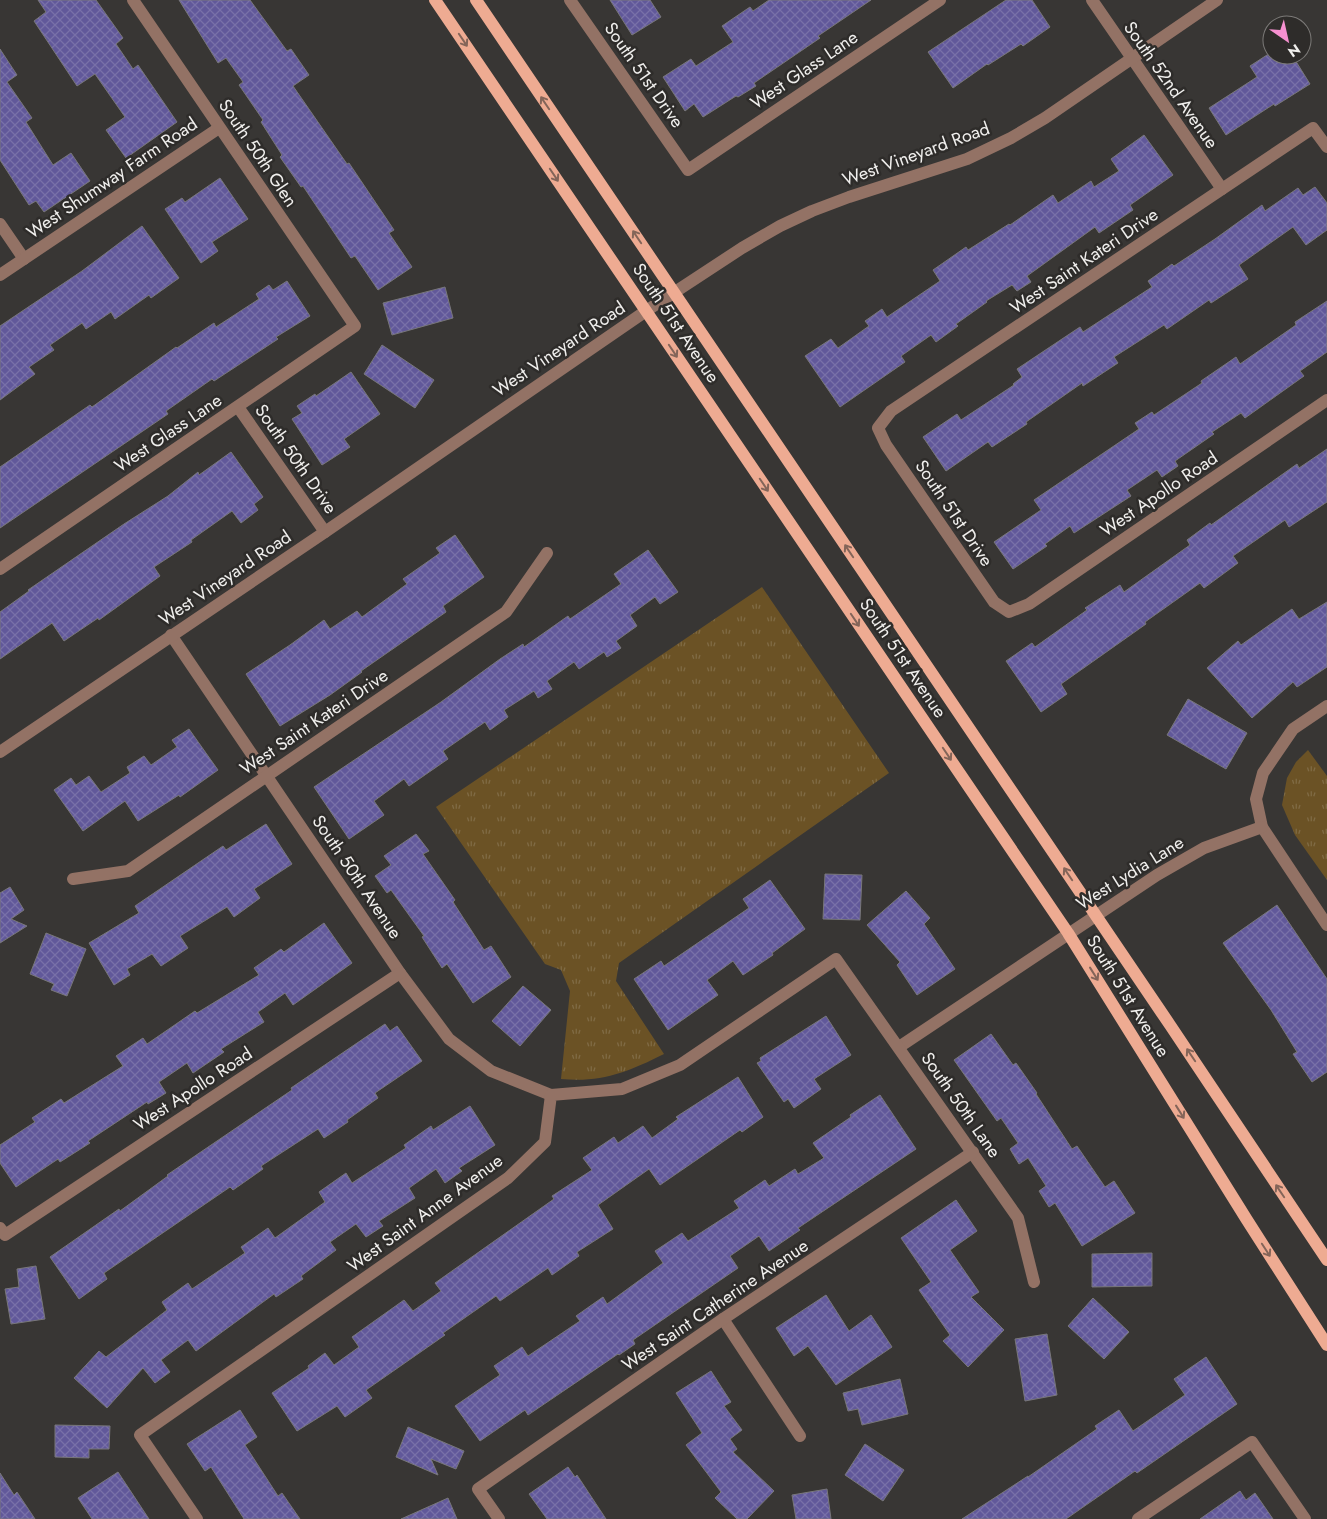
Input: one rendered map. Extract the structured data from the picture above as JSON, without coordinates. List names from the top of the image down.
{
  "streets": {
    "main road": ["South 51st Avenue"],
    "street": [
      "West Glass Lane",
      "South 51st Drive",
      "South 52nd Avenue",
      "South 50th Glen",
      "West Vineyard Road",
      "West Shumway Farm Road",
      "West Saint Kateri Drive",
      "South 50th Drive",
      "West Apollo Road",
      "West Lydia Lane",
      "South 50th Avenue",
      "South 50th Lane",
      "West Saint Anne Avenue",
      "West Saint Catherine Avenue"
    ]
  },
  "crossings": [
    ["West Glass Lane", "South 51st Drive"],
    ["West Glass Lane", "South 50th Glen"],
    ["West Glass Lane", "South 50th Drive"],
    ["South 51st Drive", "West Saint Kateri Drive"],
    ["South 51st Drive", "West Apollo Road"],
    ["South 52nd Avenue", "West Vineyard Road"],
    ["South 52nd Avenue", "West Saint Kateri Drive"],
    ["South 50th Glen", "West Shumway Farm Road"],
    ["West Vineyard Road", "South 51st Avenue"],
    ["West Vineyard Road", "South 50th Drive"],
    ["West Vineyard Road", "South 50th Avenue"],
    ["West Saint Kateri Drive", "South 50th Avenue"],
    ["South 51st Avenue", "West Lydia Lane"],
    ["West Apollo Road", "South 50th Avenue"],
    ["West Lydia Lane", "South 50th Lane"],
    ["South 50th Avenue", "South 50th Lane"],
    ["South 50th Avenue", "West Saint Anne Avenue"],
    ["South 50th Lane", "West Saint Anne Avenue"],
    ["South 50th Lane", "West Saint Catherine Avenue"]
  ],
  "north": "bottom right"
}
